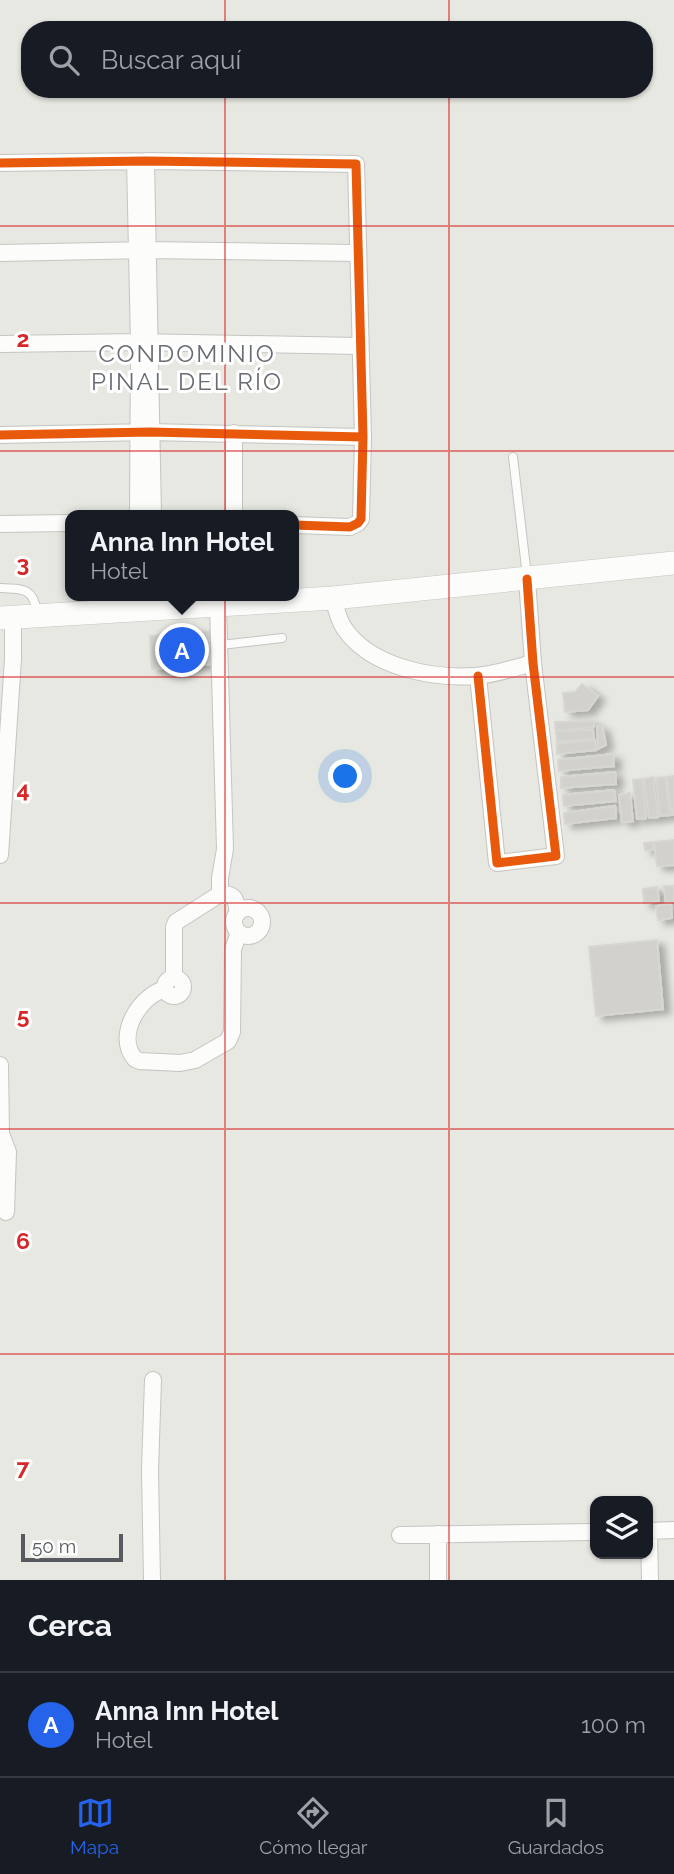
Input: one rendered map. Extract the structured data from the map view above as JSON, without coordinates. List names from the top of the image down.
{
  "districts": ["CONDOMINIO PINAL DEL RÍO"],
  "scale_bar": "50 m",
  "page": {
    "search": "Buscar aquí",
    "popup": ["Anna Inn Hotel", "Hotel"],
    "pins": "A",
    "scale": "50 m",
    "heading": "Cerca",
    "list": [
      {
        "mark": "A",
        "name": "Anna Inn Hotel",
        "note": "Hotel",
        "value": "100 m"
      }
    ],
    "nav": ["Mapa", "Cómo llegar", "Guardados"]
  },
  "grid": {
    "rows": [
      "2",
      "3",
      "4",
      "5",
      "6",
      "7"
    ]
  }
}
